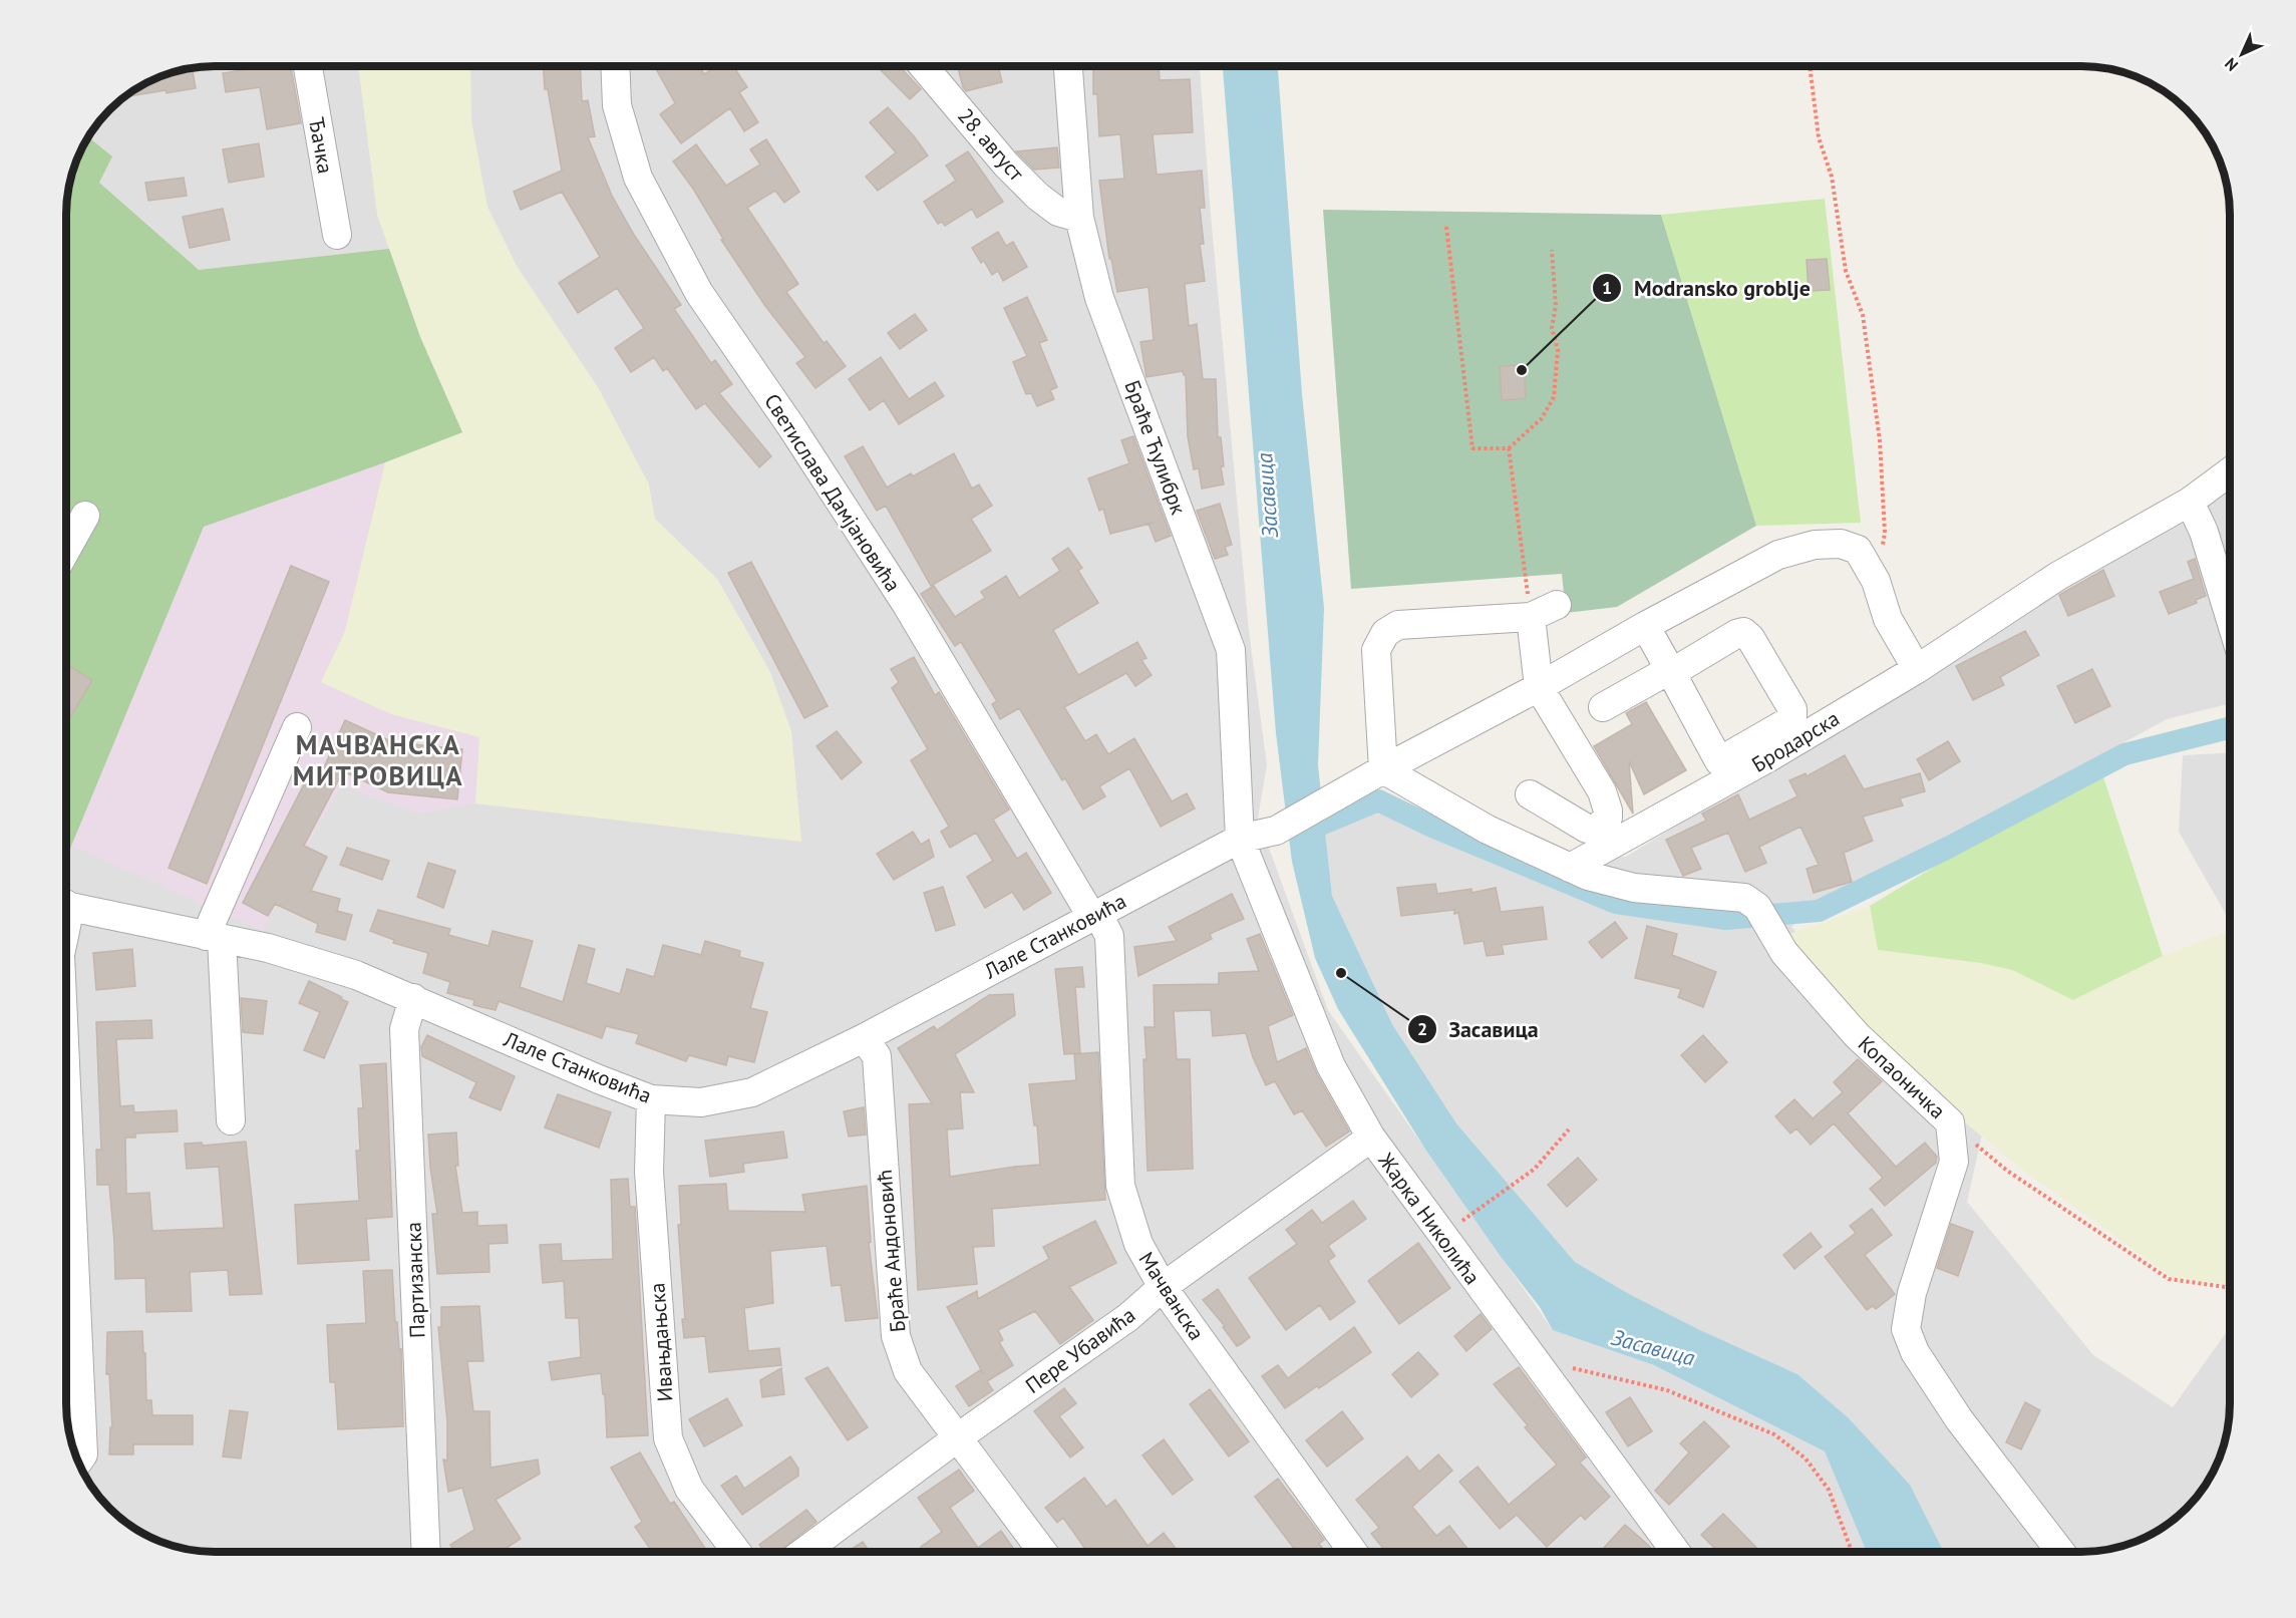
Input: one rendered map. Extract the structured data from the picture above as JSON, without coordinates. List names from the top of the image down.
{
  "streets": {
    "street": [
      "28. август",
      "Ђачка",
      "Браће Ћулибрк",
      "Светислава Дамјановића",
      "Бродарска",
      "Лале Станковића",
      "Копаоничка",
      "Жарка Николића",
      "Браће Андоновић",
      "Партизанска",
      "Мачванска",
      "Ивањдањска",
      "Пере Убавића"
    ]
  },
  "crossings": [
    ["28. август", "Браће Ћулибрк"],
    ["Браће Ћулибрк", "Лале Станковића"],
    ["Браће Ћулибрк", "Жарка Николића"],
    ["Светислава Дамјановића", "Лале Станковића"],
    ["Светислава Дамјановића", "Мачванска"],
    ["Бродарска", "Копаоничка"],
    ["Лале Станковића", "Жарка Николића"],
    ["Лале Станковића", "Браће Андоновић"],
    ["Лале Станковића", "Партизанска"],
    ["Лале Станковића", "Мачванска"],
    ["Лале Станковића", "Ивањдањска"],
    ["Жарка Николића", "Пере Убавића"],
    ["Браће Андоновић", "Пере Убавића"],
    ["Мачванска", "Пере Убавића"]
  ],
  "districts": ["МАЧВАНСКА МИТРОВИЦА"],
  "water": ["Засавица"],
  "places": ["Modransko groblje", "Засавица"],
  "north": "bottom left"
}
